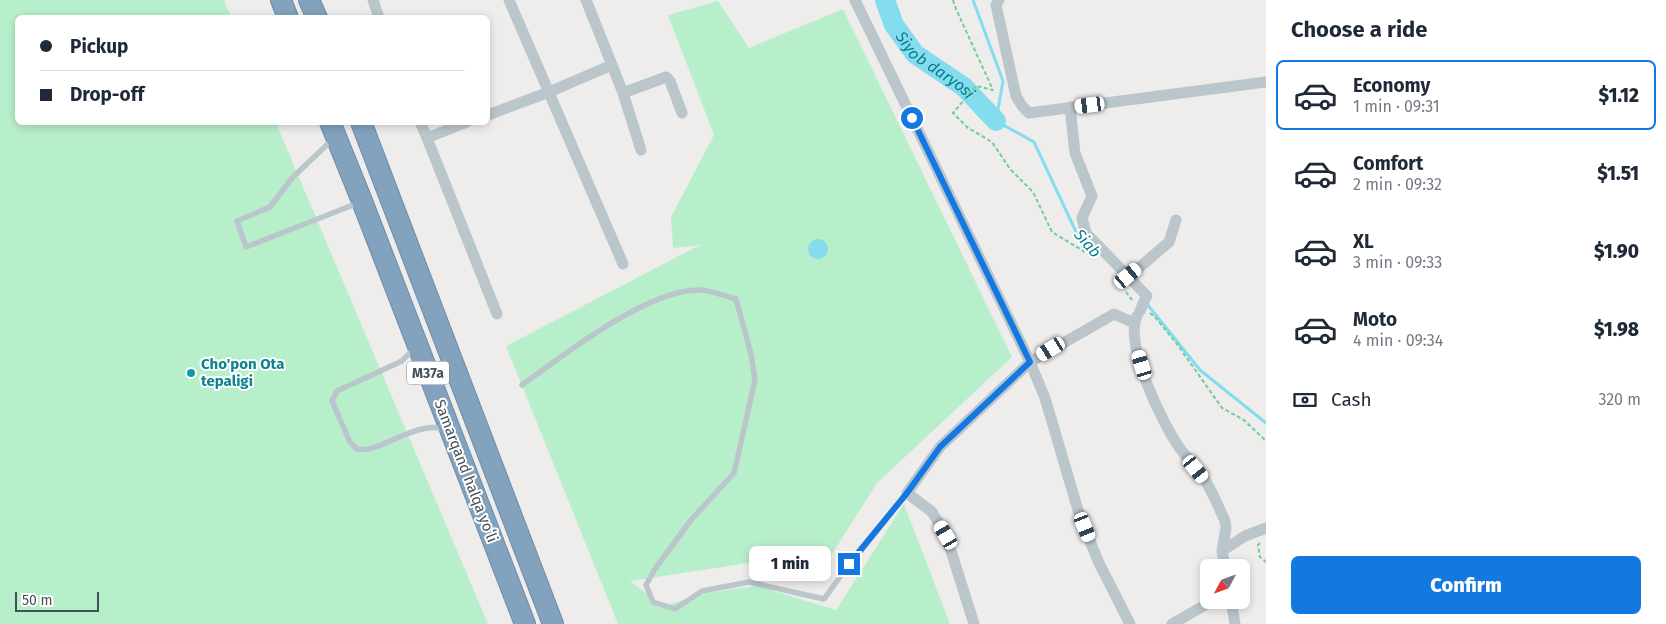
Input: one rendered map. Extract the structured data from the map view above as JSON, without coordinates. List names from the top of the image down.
{
  "streets": {
    "highway": ["M37a", "Samarqand halqa yoʻli"]
  },
  "water": ["Siyob daryosi", "Siab"],
  "places": ["Cho'pon Ota tepaligi"],
  "scale_bar": "50 m",
  "north": "bottom left",
  "page": {
    "heading": "Choose a ride",
    "banner": ["Pickup", "Drop-off"],
    "list": [
      {
        "name": "Economy",
        "note": "1 min · 09:31",
        "value": "$1.12"
      },
      {
        "name": "Comfort",
        "note": "2 min · 09:32",
        "value": "$1.51"
      },
      {
        "name": "XL",
        "note": "3 min · 09:33",
        "value": "$1.90"
      },
      {
        "name": "Moto",
        "note": "4 min · 09:34",
        "value": "$1.98"
      }
    ],
    "pay": ["Cash", "320 m"],
    "bubble": "1 min",
    "buttons": "Confirm",
    "scale": "50 m"
  }
}
